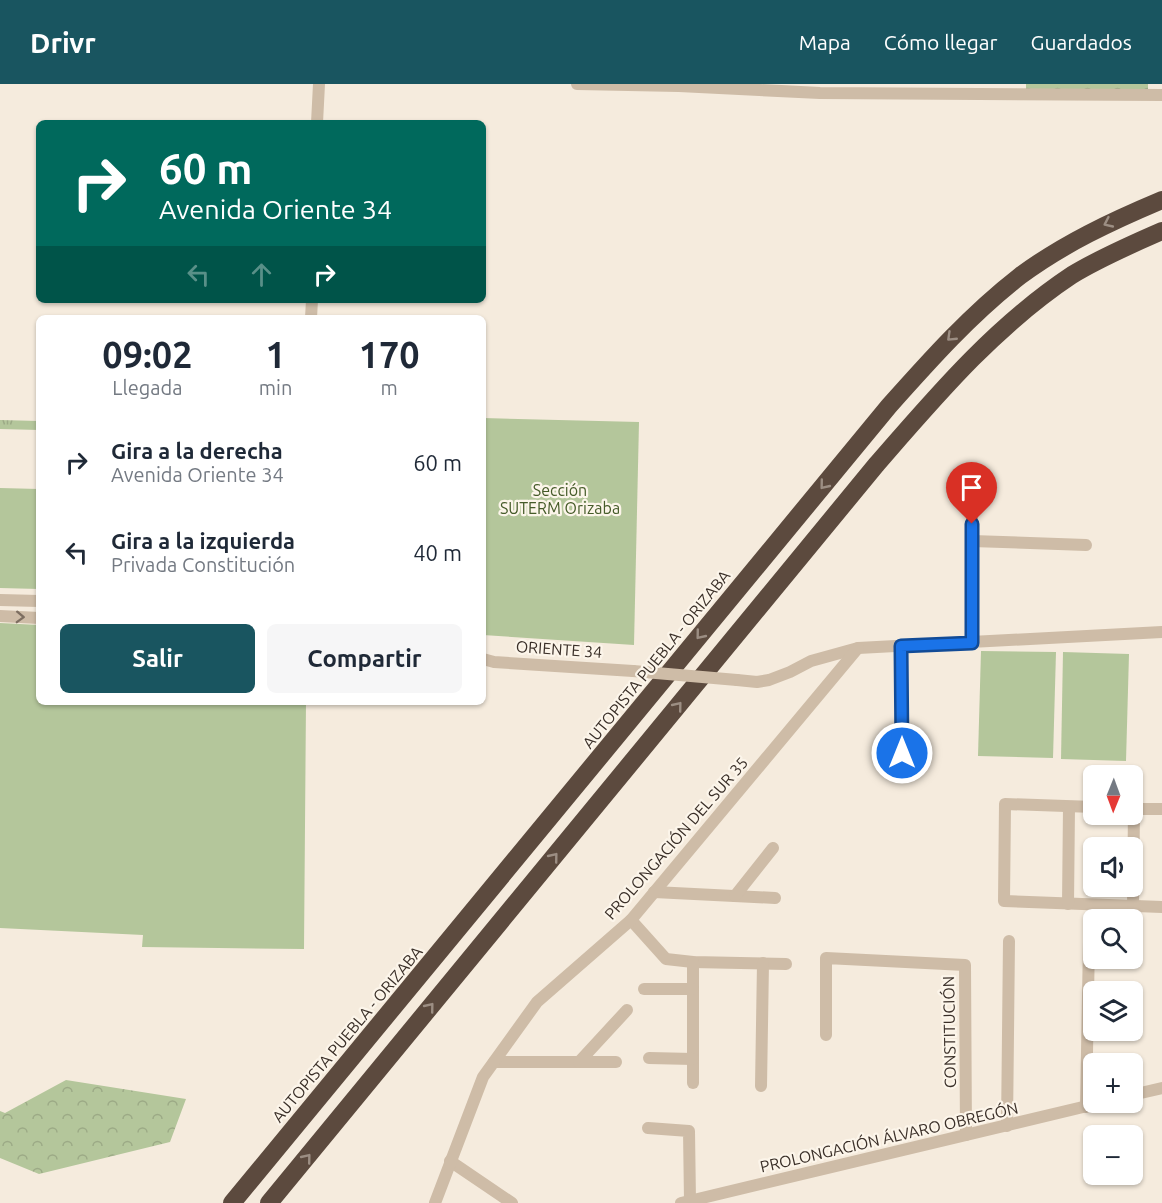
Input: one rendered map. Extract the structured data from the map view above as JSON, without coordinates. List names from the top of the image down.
{
  "streets": {
    "highway": ["AUTOPISTA PUEBLA - ORIZABA"],
    "street": [
      "ORIENTE 34",
      "PROLONGACIÓN DEL SUR 35",
      "CONSTITUCIÓN",
      "PROLONGACIÓN ÁLVARO OBREGÓN"
    ]
  },
  "crossings": [
    ["ORIENTE 34", "PROLONGACIÓN DEL SUR 35"],
    ["CONSTITUCIÓN", "PROLONGACIÓN ÁLVARO OBREGÓN"]
  ],
  "parks": ["Sección SUTERM Orizaba"],
  "north": "bottom",
  "page": {
    "header": "Drivr",
    "nav": ["Mapa", "Cómo llegar", "Guardados"],
    "turn": ["60 m", "Avenida Oriente 34"],
    "eta": [
      "09:02",
      "Llegada",
      "1",
      "min",
      "170",
      "m"
    ],
    "list": [
      {
        "name": "Gira a la derecha",
        "note": "Avenida Oriente 34",
        "value": "60 m"
      },
      {
        "name": "Gira a la izquierda",
        "note": "Privada Constitución",
        "value": "40 m"
      }
    ],
    "buttons": ["Salir", "Compartir"],
    "map_buttons": ["+", "−"]
  }
}
